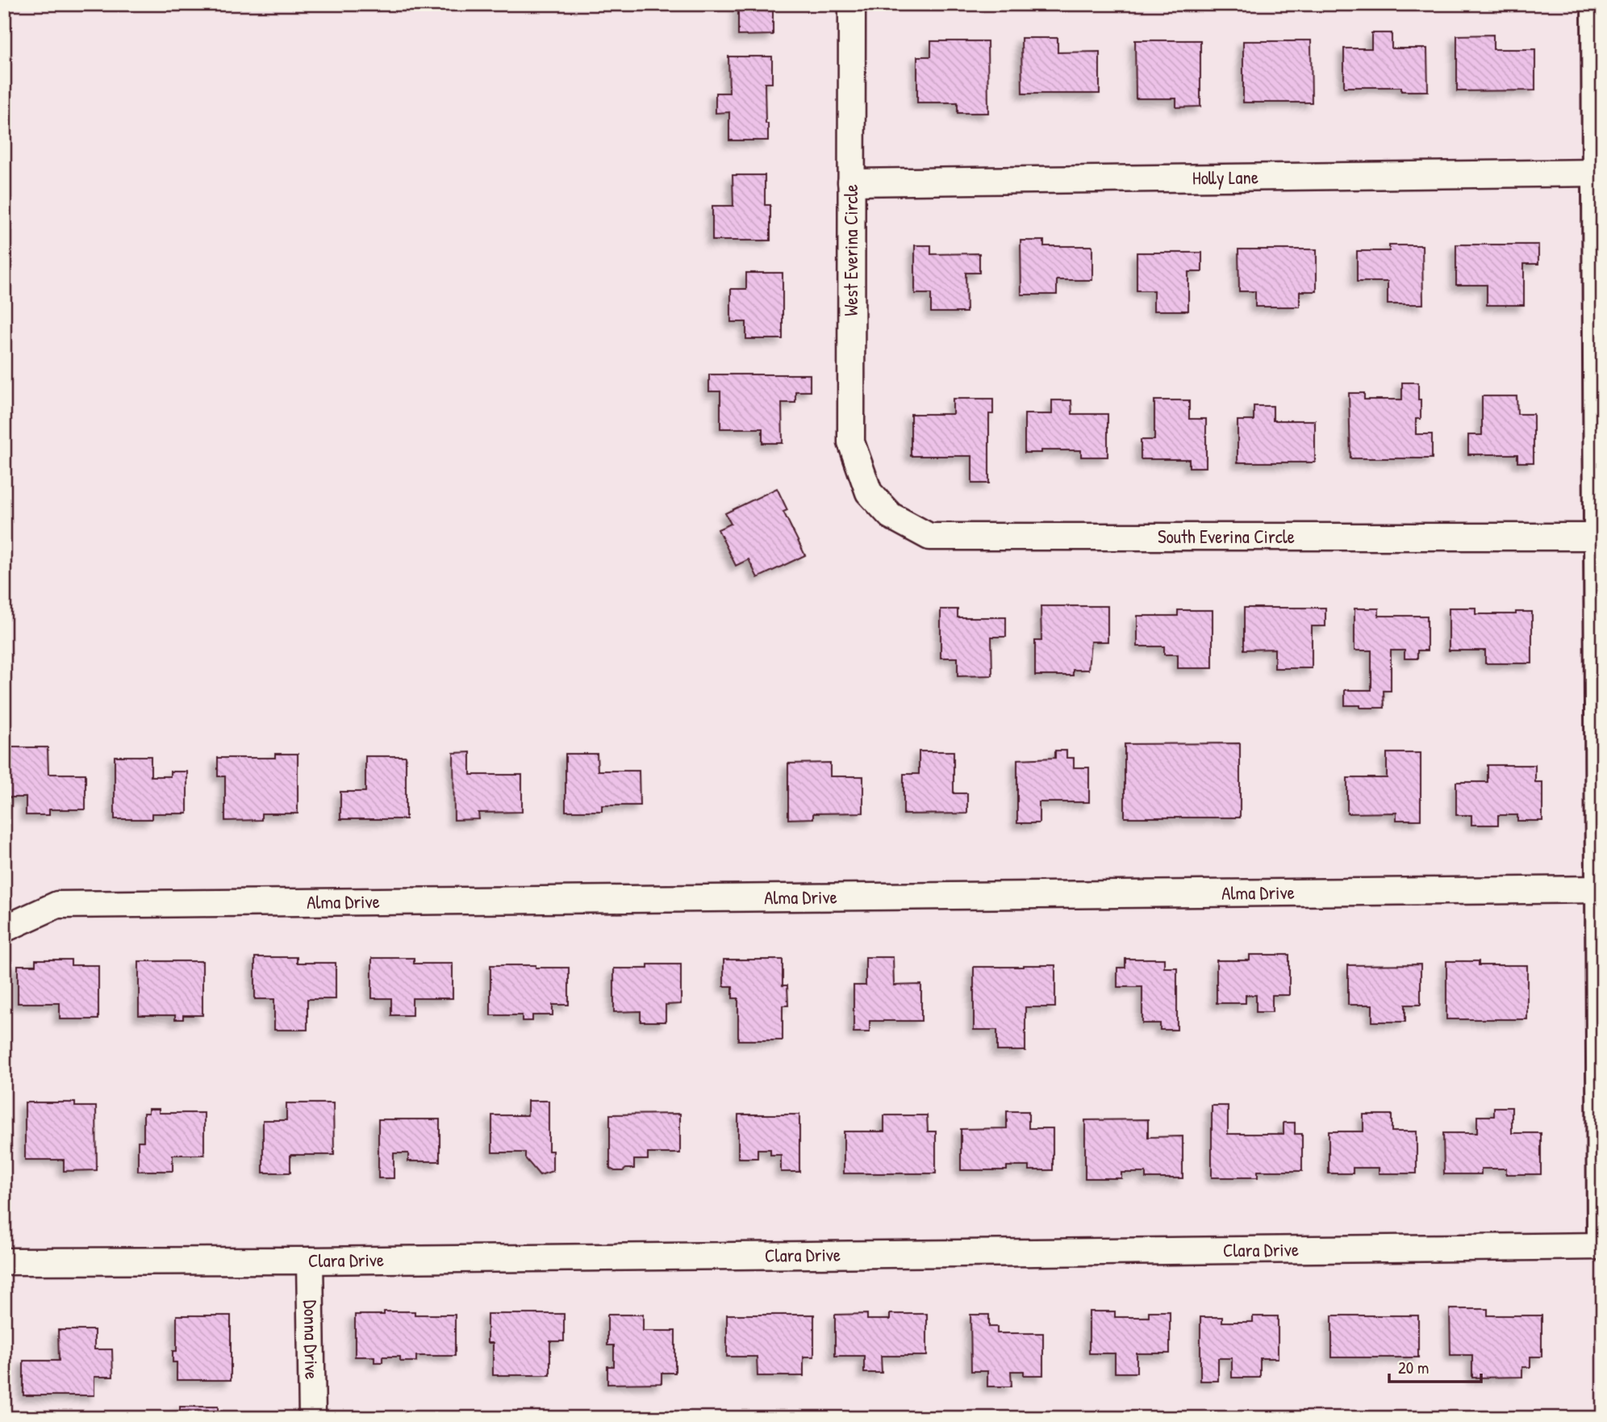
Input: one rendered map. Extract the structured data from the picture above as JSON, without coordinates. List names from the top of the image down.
{
  "streets": {
    "street": [
      "Holly Lane",
      "West Everina Circle",
      "South Everina Circle",
      "Alma Drive",
      "Clara Drive",
      "Donna Drive"
    ]
  },
  "crossings": [
    ["Holly Lane", "West Everina Circle"],
    ["West Everina Circle", "South Everina Circle"],
    ["Clara Drive", "Donna Drive"]
  ],
  "scale_bar": "20 m"
}
